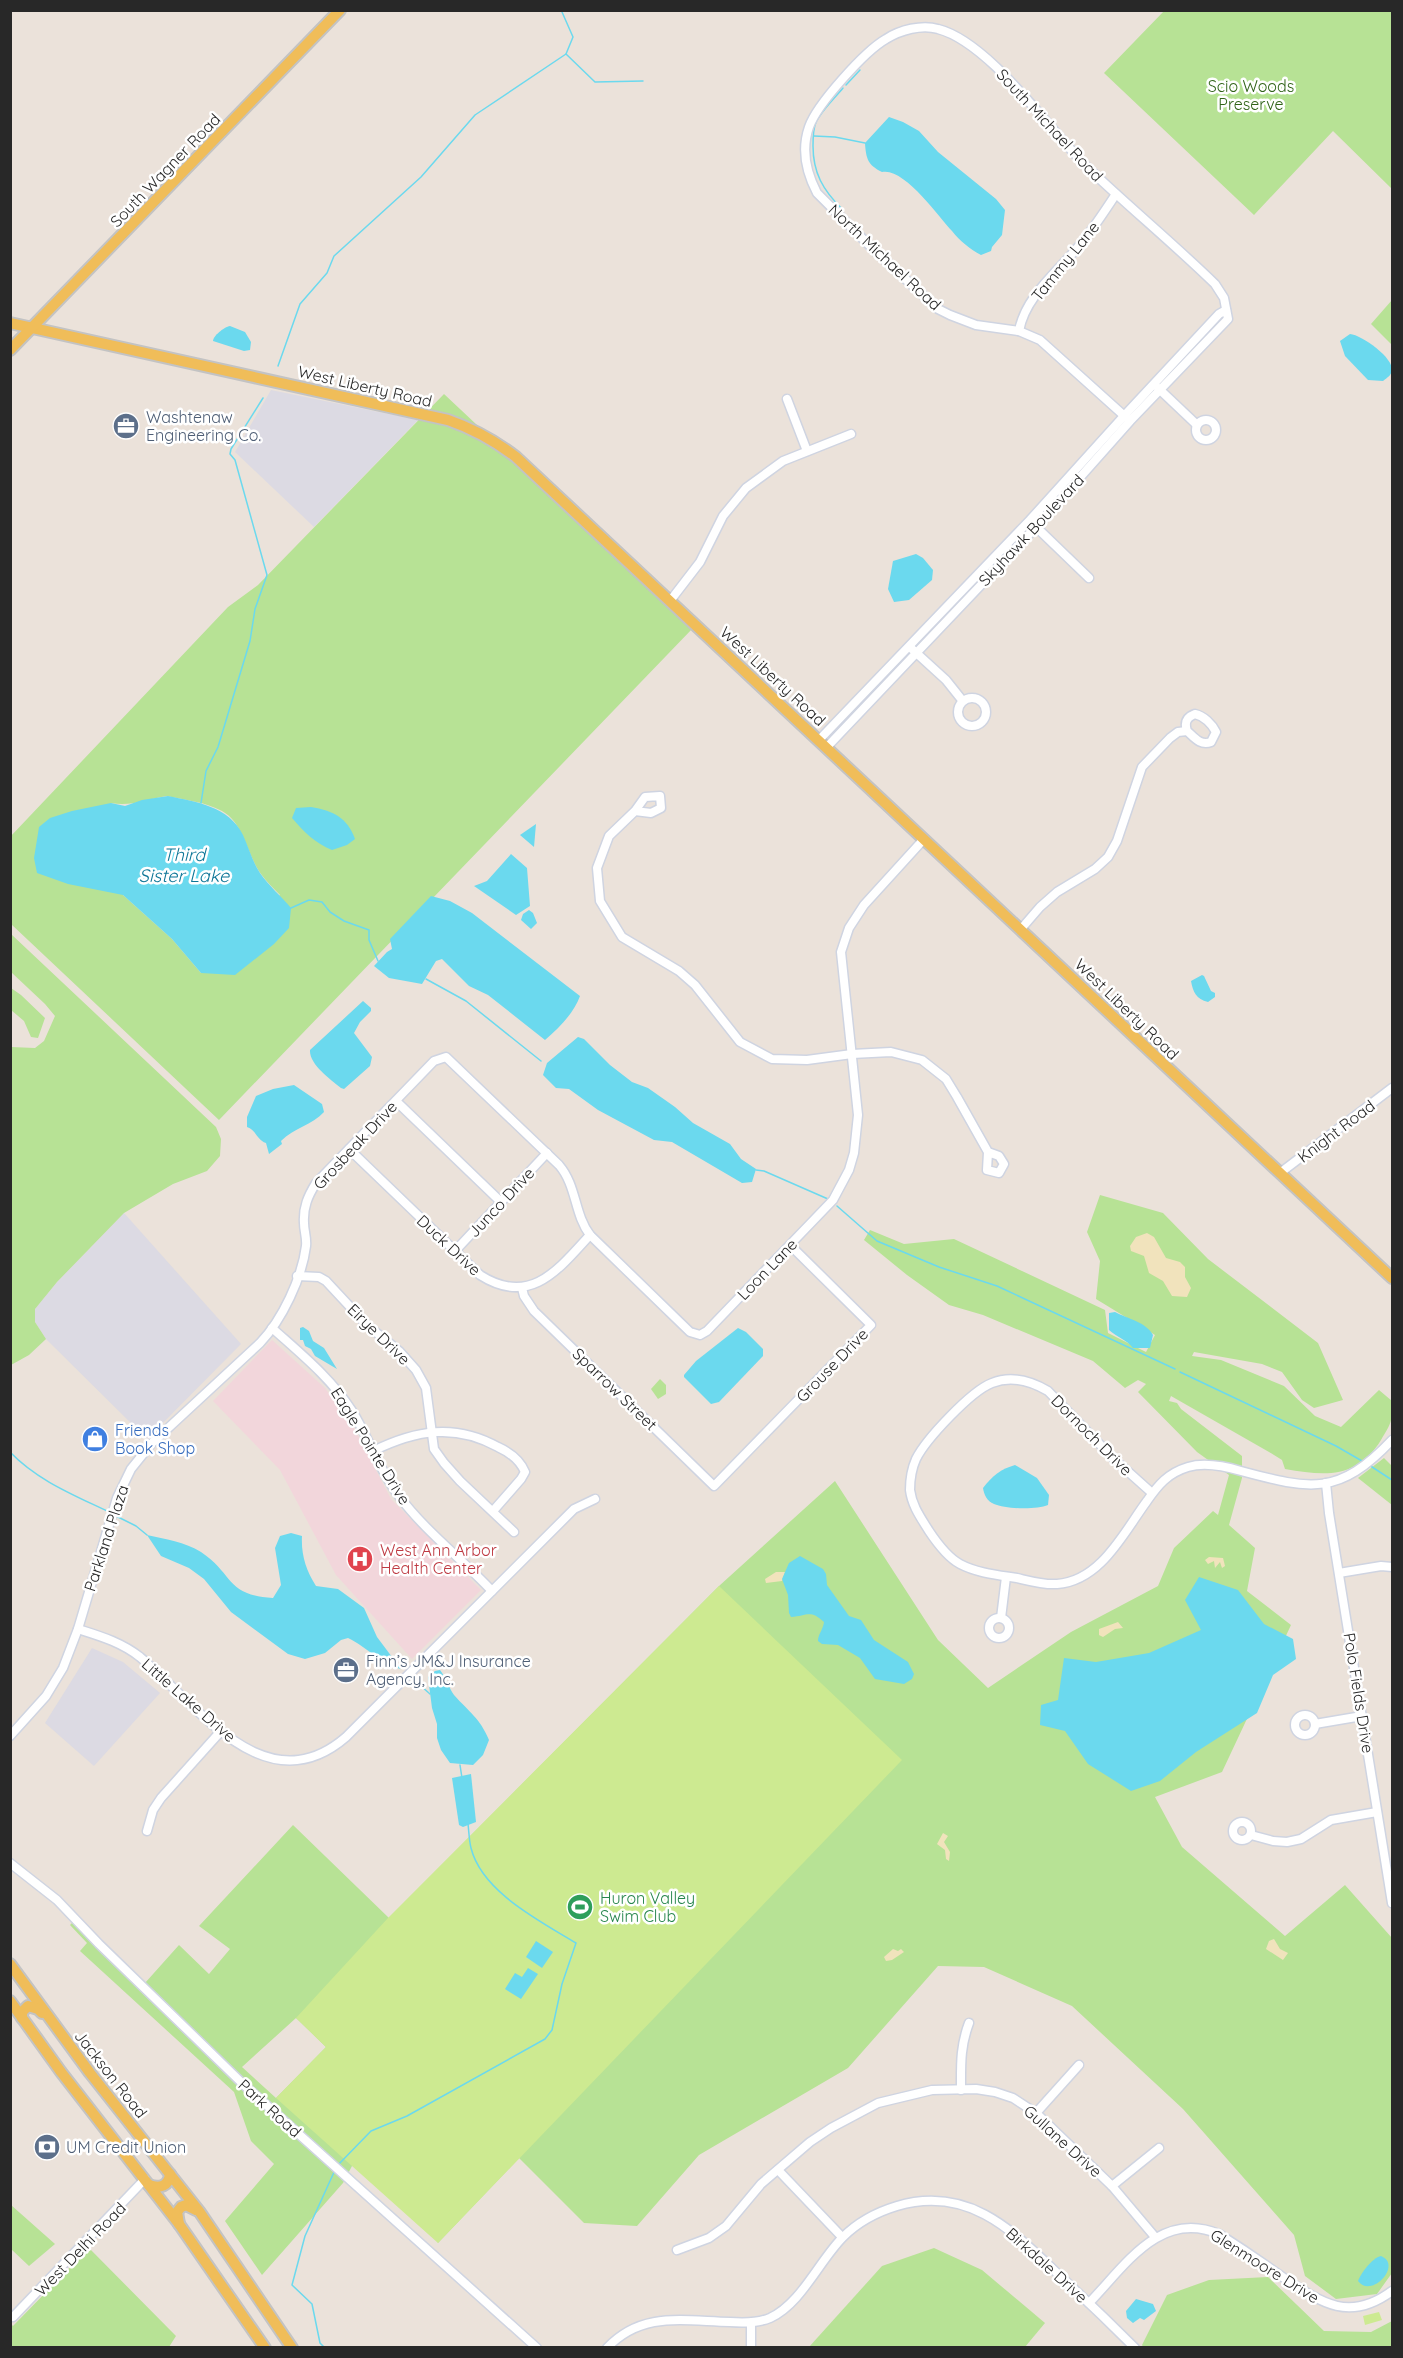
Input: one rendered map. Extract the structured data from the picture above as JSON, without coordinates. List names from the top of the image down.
{
  "streets": {
    "main road": ["South Wagner Road", "West Liberty Road", "Jackson Road"],
    "street": [
      "South Michael Road",
      "North Michael Road",
      "Tammy Lane",
      "Skyhawk Boulevard",
      "Knight Road",
      "Grosbeak Drive",
      "Junco Drive",
      "Duck Drive",
      "Loon Lane",
      "Eirye Drive",
      "Grouse Drive",
      "Sparrow Street",
      "Dornoch Drive",
      "Eagle Pointe Drive",
      "Parkland Plaza",
      "Polo Fields Drive",
      "Little Lake Drive",
      "Park Road",
      "Gullane Drive",
      "West Delhi Road",
      "Birkdale Drive",
      "Glenmoore Drive"
    ]
  },
  "crossings": [
    ["South Michael Road", "North Michael Road"],
    ["South Michael Road", "Tammy Lane"],
    ["South Michael Road", "Skyhawk Boulevard"],
    ["South Wagner Road", "West Liberty Road"],
    ["North Michael Road", "Tammy Lane"],
    ["North Michael Road", "Skyhawk Boulevard"],
    ["West Liberty Road", "Skyhawk Boulevard"],
    ["West Liberty Road", "Knight Road"],
    ["West Liberty Road", "Loon Lane"],
    ["Grosbeak Drive", "Duck Drive"],
    ["Grosbeak Drive", "Loon Lane"],
    ["Grosbeak Drive", "Eirye Drive"],
    ["Grosbeak Drive", "Parkland Plaza"],
    ["Junco Drive", "Duck Drive"],
    ["Junco Drive", "Loon Lane"],
    ["Duck Drive", "Sparrow Street"],
    ["Loon Lane", "Grouse Drive"],
    ["Eirye Drive", "Parkland Plaza"],
    ["Grouse Drive", "Sparrow Street"],
    ["Dornoch Drive", "Polo Fields Drive"],
    ["Eagle Pointe Drive", "Parkland Plaza"],
    ["Eagle Pointe Drive", "Little Lake Drive"],
    ["Parkland Plaza", "Little Lake Drive"],
    ["Gullane Drive", "Glenmoore Drive"],
    ["Birkdale Drive", "Glenmoore Drive"]
  ],
  "water": ["Third Sister Lake"],
  "parks": ["Scio Woods Preserve"],
  "places": {
    "office": ["Washtenaw Engineering Co.", "Finn’s JM&J Insurance Agency, Inc."],
    "shop": ["Friends Book Shop"],
    "hospital": ["West Ann Arbor Health Center"],
    "sports": ["Huron Valley Swim Club"],
    "bank": ["UM Credit Union"]
  }
}
